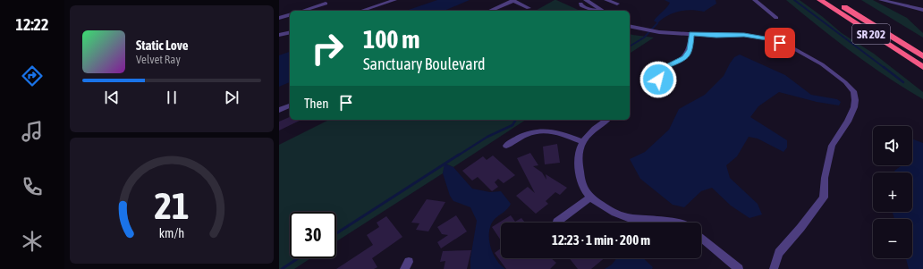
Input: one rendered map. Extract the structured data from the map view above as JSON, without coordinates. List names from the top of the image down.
{
  "streets": {
    "highway": ["SR 202"]
  },
  "page": {
    "tabs": "12:22",
    "turn": ["100 m", "Sanctuary Boulevard"],
    "song": ["Static Love", "Velvet Ray"],
    "then": "Then",
    "map_buttons": ["+", "−"],
    "limit": "30",
    "trip": "12:23 · 1 min · 200 m",
    "gauge": ["21", "km/h"]
  }
}
